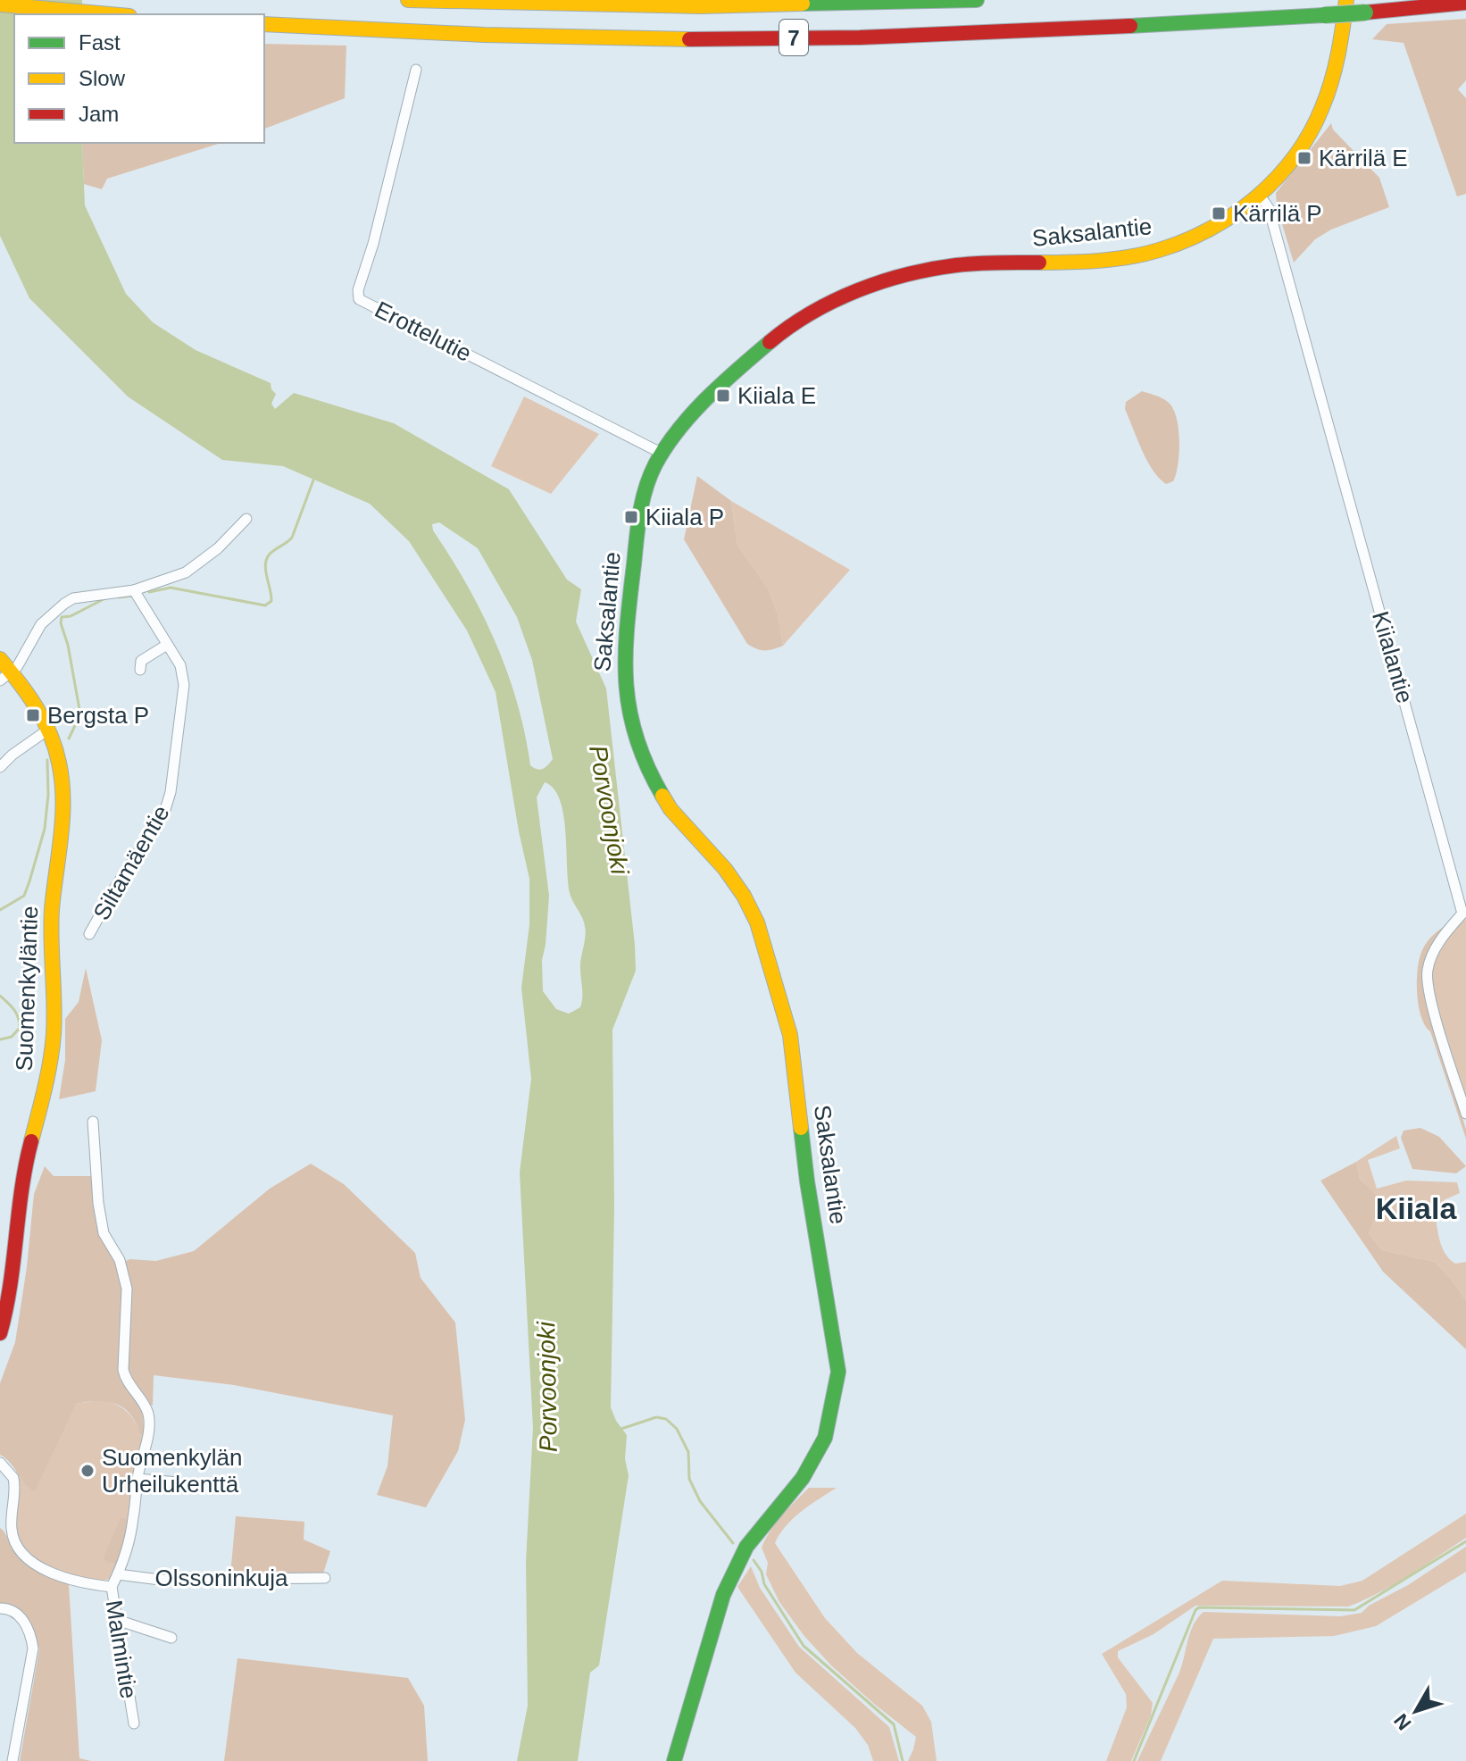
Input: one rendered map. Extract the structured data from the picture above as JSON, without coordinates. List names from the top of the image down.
{
  "streets": {
    "main road": ["7", "Saksalantie", "Suomenkyläntie"],
    "street": [
      "Erottelutie",
      "Kiialantie",
      "Siltamäentie",
      "Olssoninkuja",
      "Malmintie"
    ]
  },
  "crossings": [
    ["Saksalantie", "Erottelutie"],
    ["Saksalantie", "Kiialantie"],
    ["Olssoninkuja", "Malmintie"]
  ],
  "districts": ["Kiiala"],
  "water": ["Porvoonjoki"],
  "places": {
    "transit": [
      "Kärrilä E",
      "Kärrilä P",
      "Kiiala E",
      "Kiiala P",
      "Bergsta P"
    ],
    "other": ["Suomenkylän Urheilukenttä"]
  },
  "legend": ["Fast", "Slow", "Jam"],
  "north": "bottom left"
}
